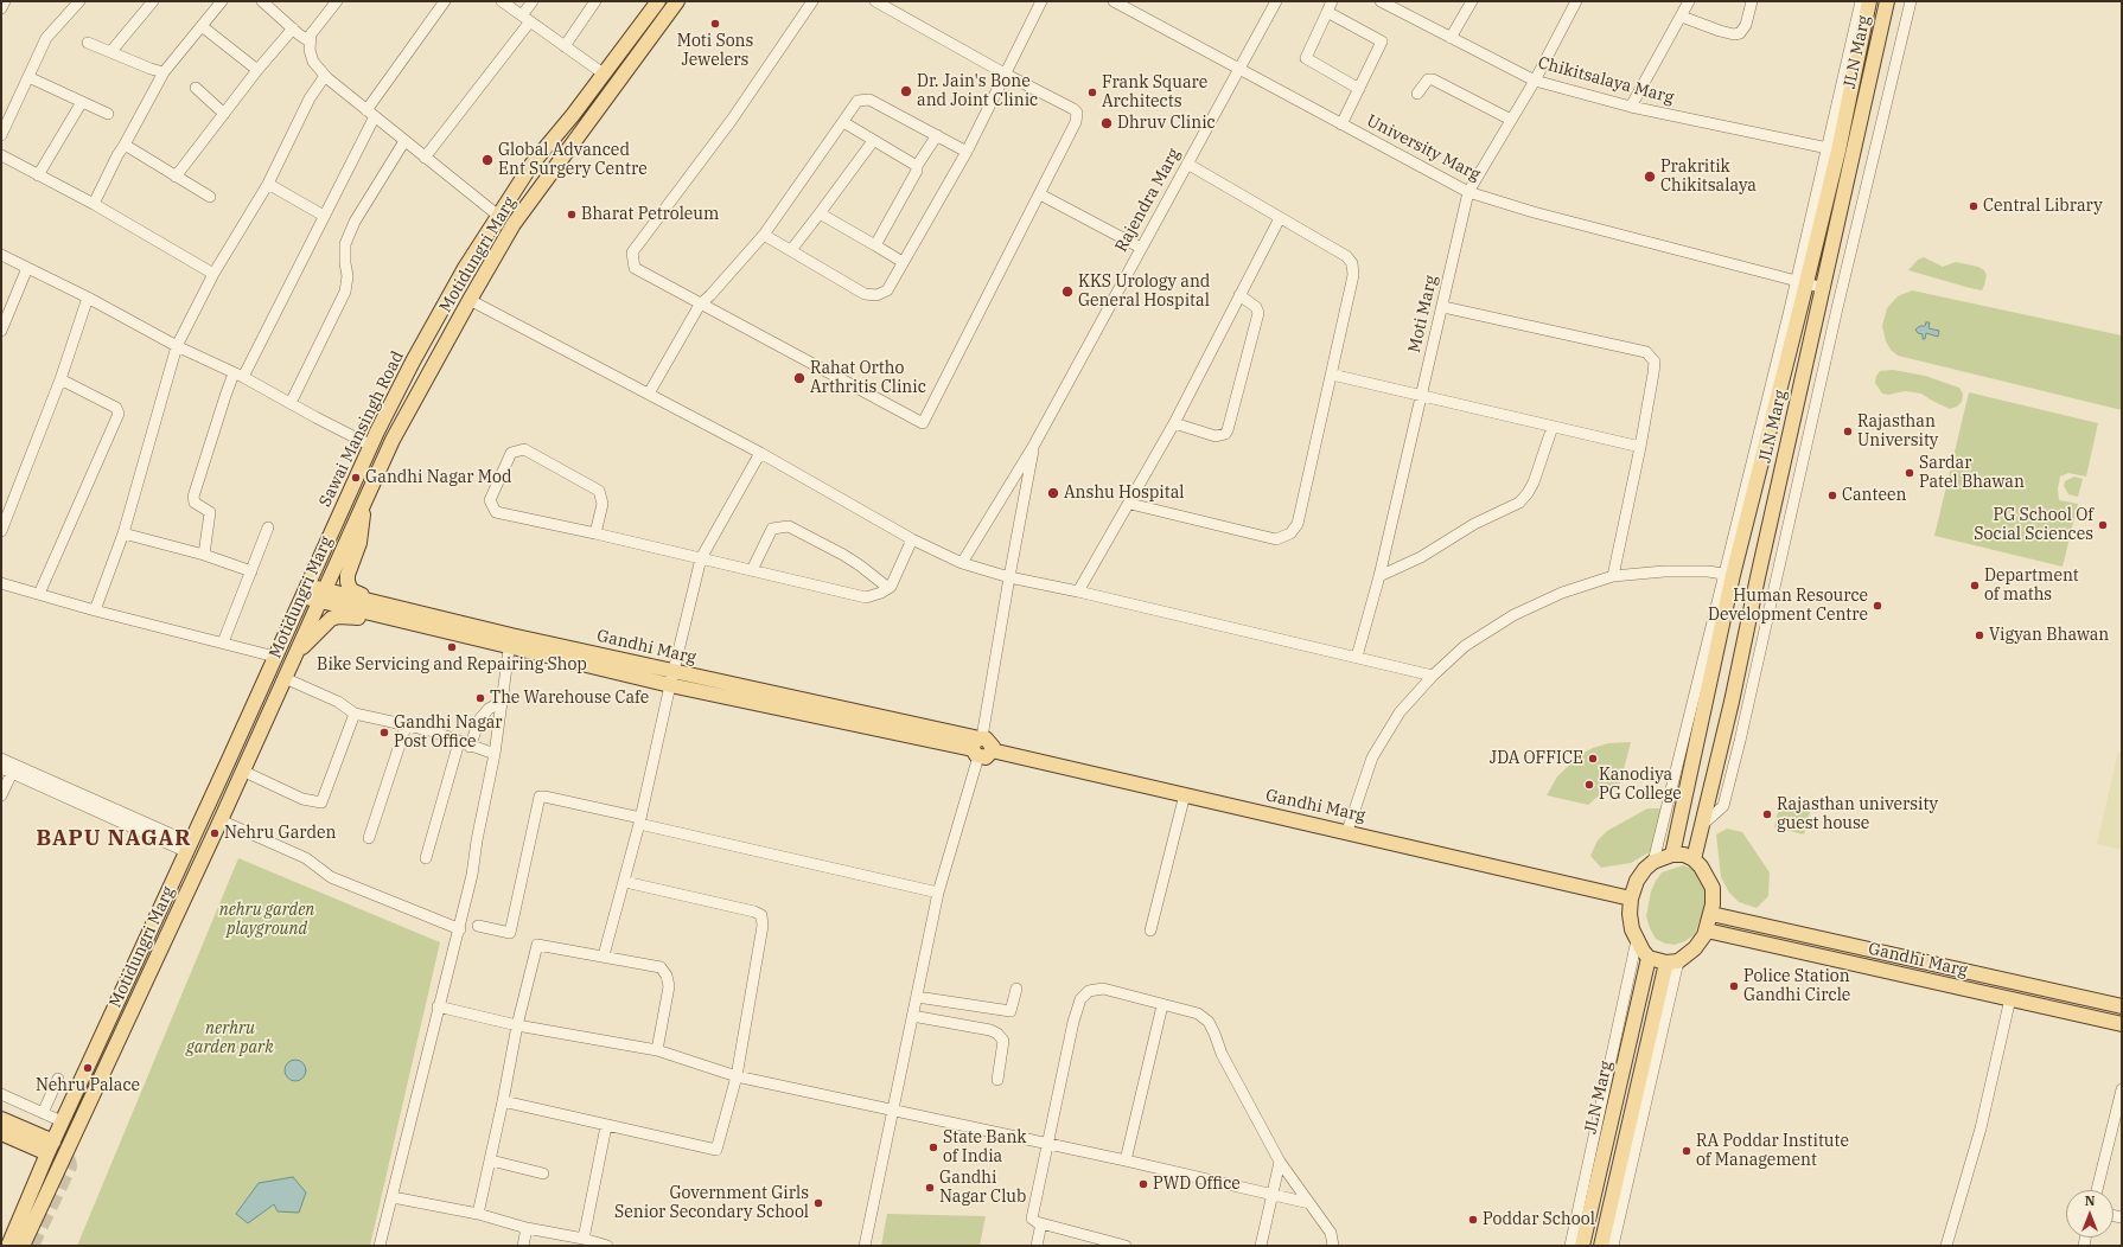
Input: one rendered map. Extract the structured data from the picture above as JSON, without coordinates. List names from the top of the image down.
{
  "streets": {
    "main road": [
      "JLN Marg",
      "Motidungri Marg",
      "Sawai Mansingh Road",
      "Gandhi Marg"
    ],
    "street": [
      "Chikitsalaya Marg",
      "University Marg",
      "Rajendra Marg",
      "Moti Marg"
    ]
  },
  "crossings": [
    ["JLN Marg", "Chikitsalaya Marg"],
    ["JLN Marg", "University Marg"],
    ["JLN Marg", "Gandhi Marg"],
    ["Chikitsalaya Marg", "Moti Marg"],
    ["University Marg", "Rajendra Marg"],
    ["University Marg", "Moti Marg"]
  ],
  "districts": ["BAPU NAGAR"],
  "parks": ["nehru garden playground", "nerhru garden park"],
  "places": [
    "Moti Sons Jewelers",
    "Dr. Jain's Bone and Joint Clinic",
    "Frank Square Architects",
    "Dhruv Clinic",
    "Global Advanced Ent Surgery Centre",
    "Prakritik Chikitsalaya",
    "Central Library",
    "Bharat Petroleum",
    "KKS Urology and General Hospital",
    "Rahat Ortho Arthritis Clinic",
    "Rajasthan University",
    "Sardar Patel Bhawan",
    "Gandhi Nagar Mod",
    "Anshu Hospital",
    "Canteen",
    "PG School Of Social Sciences",
    "Department of maths",
    "Human Resource Development Centre",
    "Vigyan Bhawan",
    "Bike Servicing and Repairing Shop",
    "The Warehouse Cafe",
    "Gandhi Nagar Post Office",
    "JDA OFFICE",
    "Kanodiya PG College",
    "Rajasthan university guest house",
    "Nehru Garden",
    "Police Station Gandhi Circle",
    "Nehru Palace",
    "State Bank of India",
    "RA Poddar Institute of Management",
    "PWD Office",
    "Gandhi Nagar Club",
    "Government Girls Senior Secondary School",
    "Poddar School"
  ],
  "north": "top"
}
